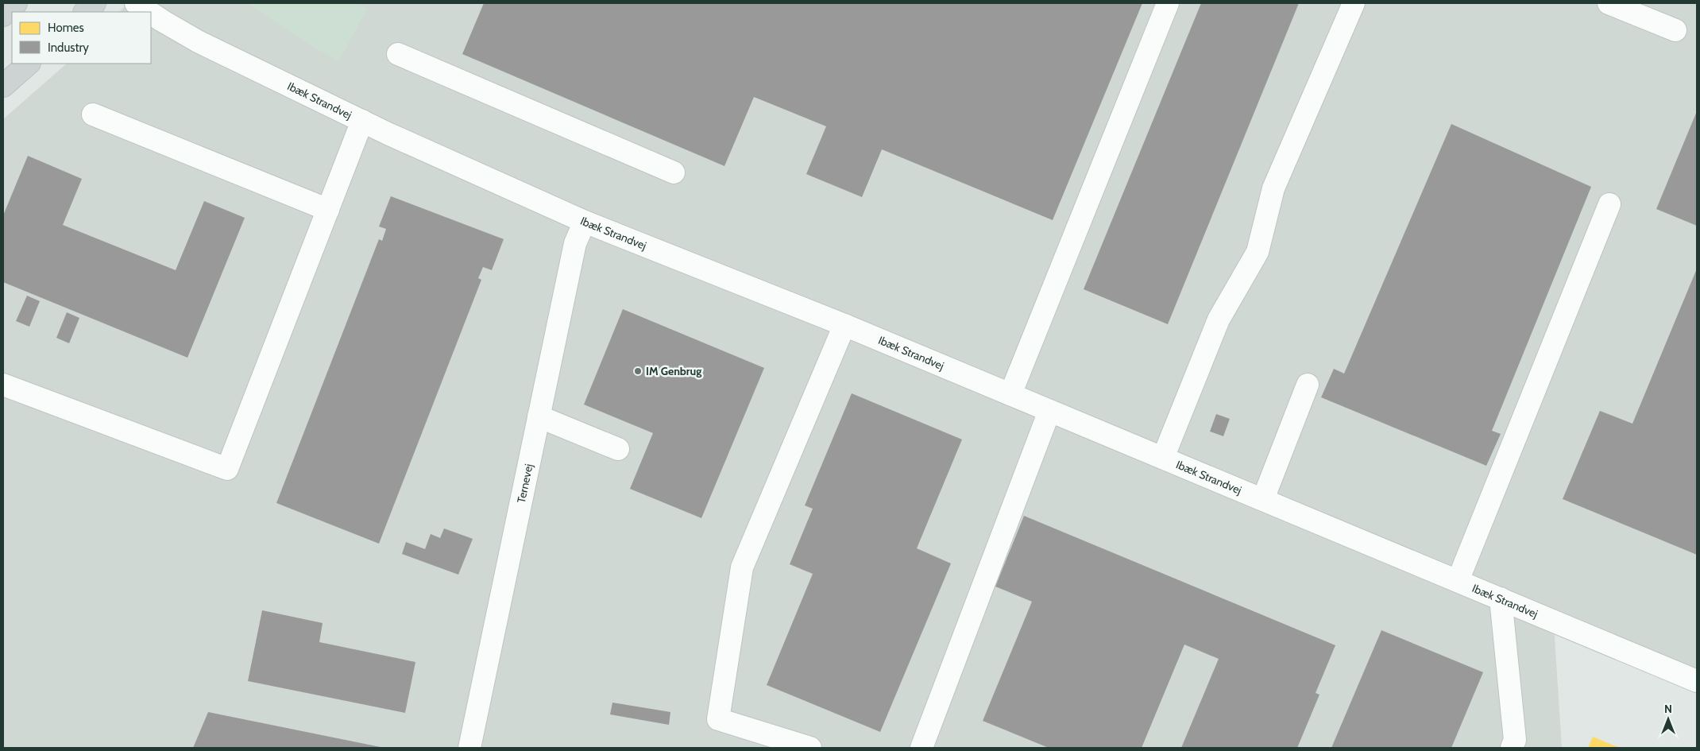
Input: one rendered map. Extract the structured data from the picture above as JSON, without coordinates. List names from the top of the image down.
{
  "streets": {
    "street": ["Ibæk Strandvej", "Ternevej"]
  },
  "crossings": [
    ["Ibæk Strandvej", "Ternevej"]
  ],
  "places": ["IM Genbrug"],
  "legend": ["Homes", "Industry"],
  "north": "top"
}
